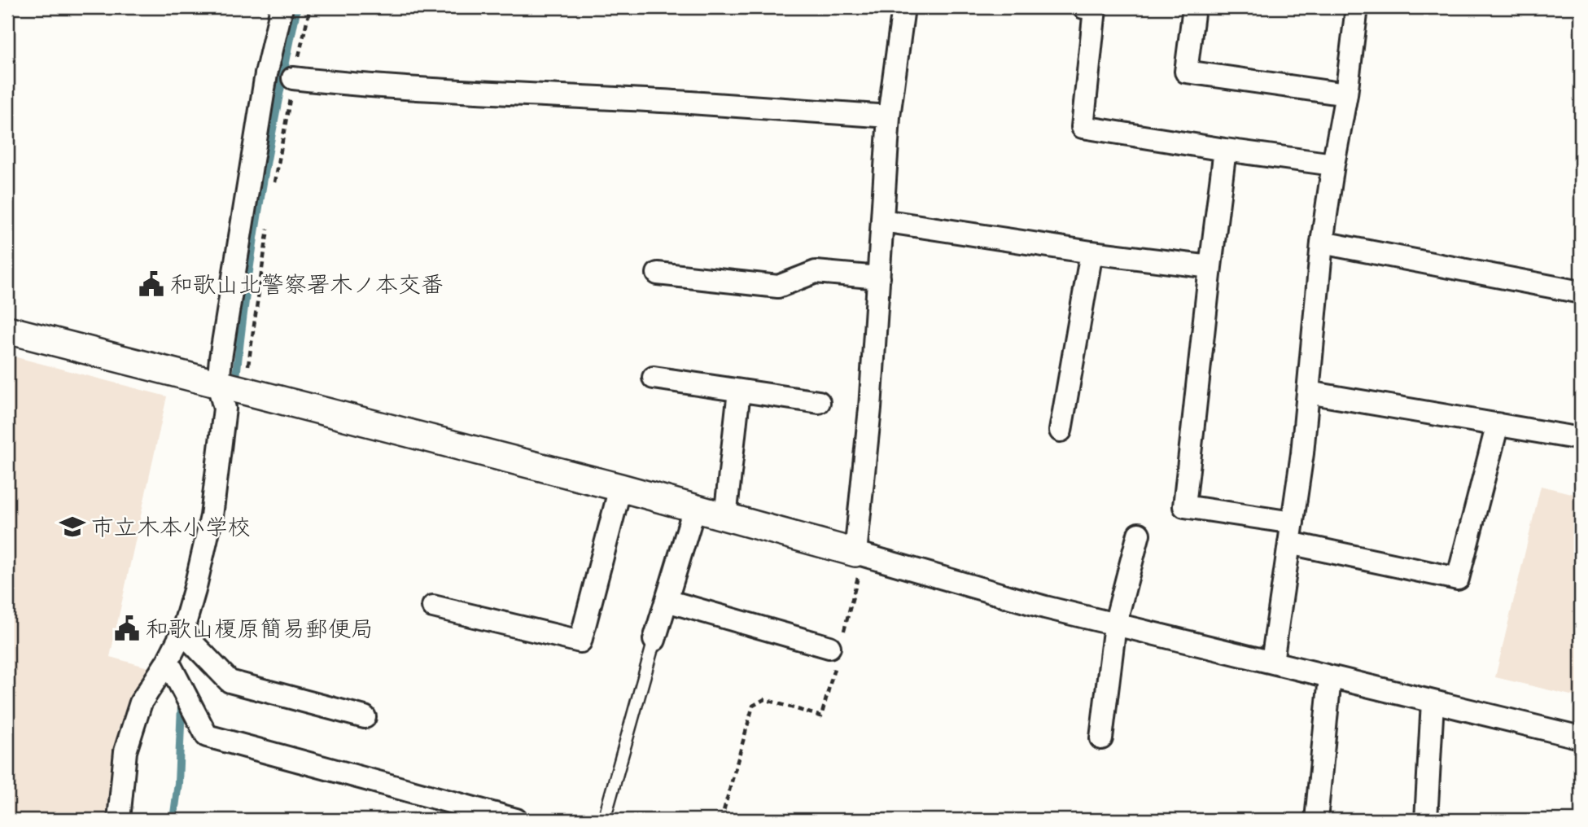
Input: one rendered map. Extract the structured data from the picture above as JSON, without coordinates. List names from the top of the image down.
{
  "places": {
    "public building": ["和歌山北警察署木ノ本交番", "和歌山榎原簡易郵便局"],
    "school or university": ["市立木本小学校"]
  }
}
